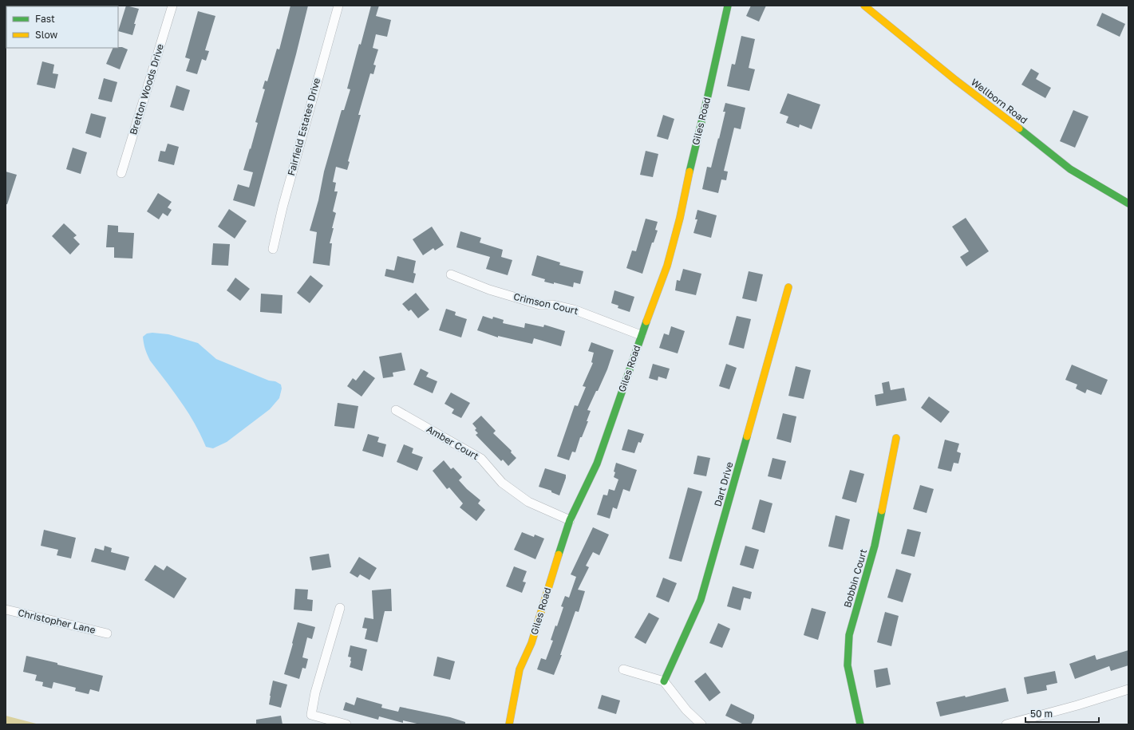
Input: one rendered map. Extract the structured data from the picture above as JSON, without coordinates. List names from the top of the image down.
{
  "streets": {
    "street": [
      "Bretton Woods Drive",
      "Wellborn Road",
      "Giles Road",
      "Fairfield Estates Drive",
      "Crimson Court",
      "Amber Court",
      "Dart Drive",
      "Bobbin Court",
      "Christopher Lane"
    ]
  },
  "crossings": [
    ["Giles Road", "Crimson Court"],
    ["Giles Road", "Amber Court"]
  ],
  "legend": ["Fast", "Slow"],
  "scale_bar": "50 m"
}
